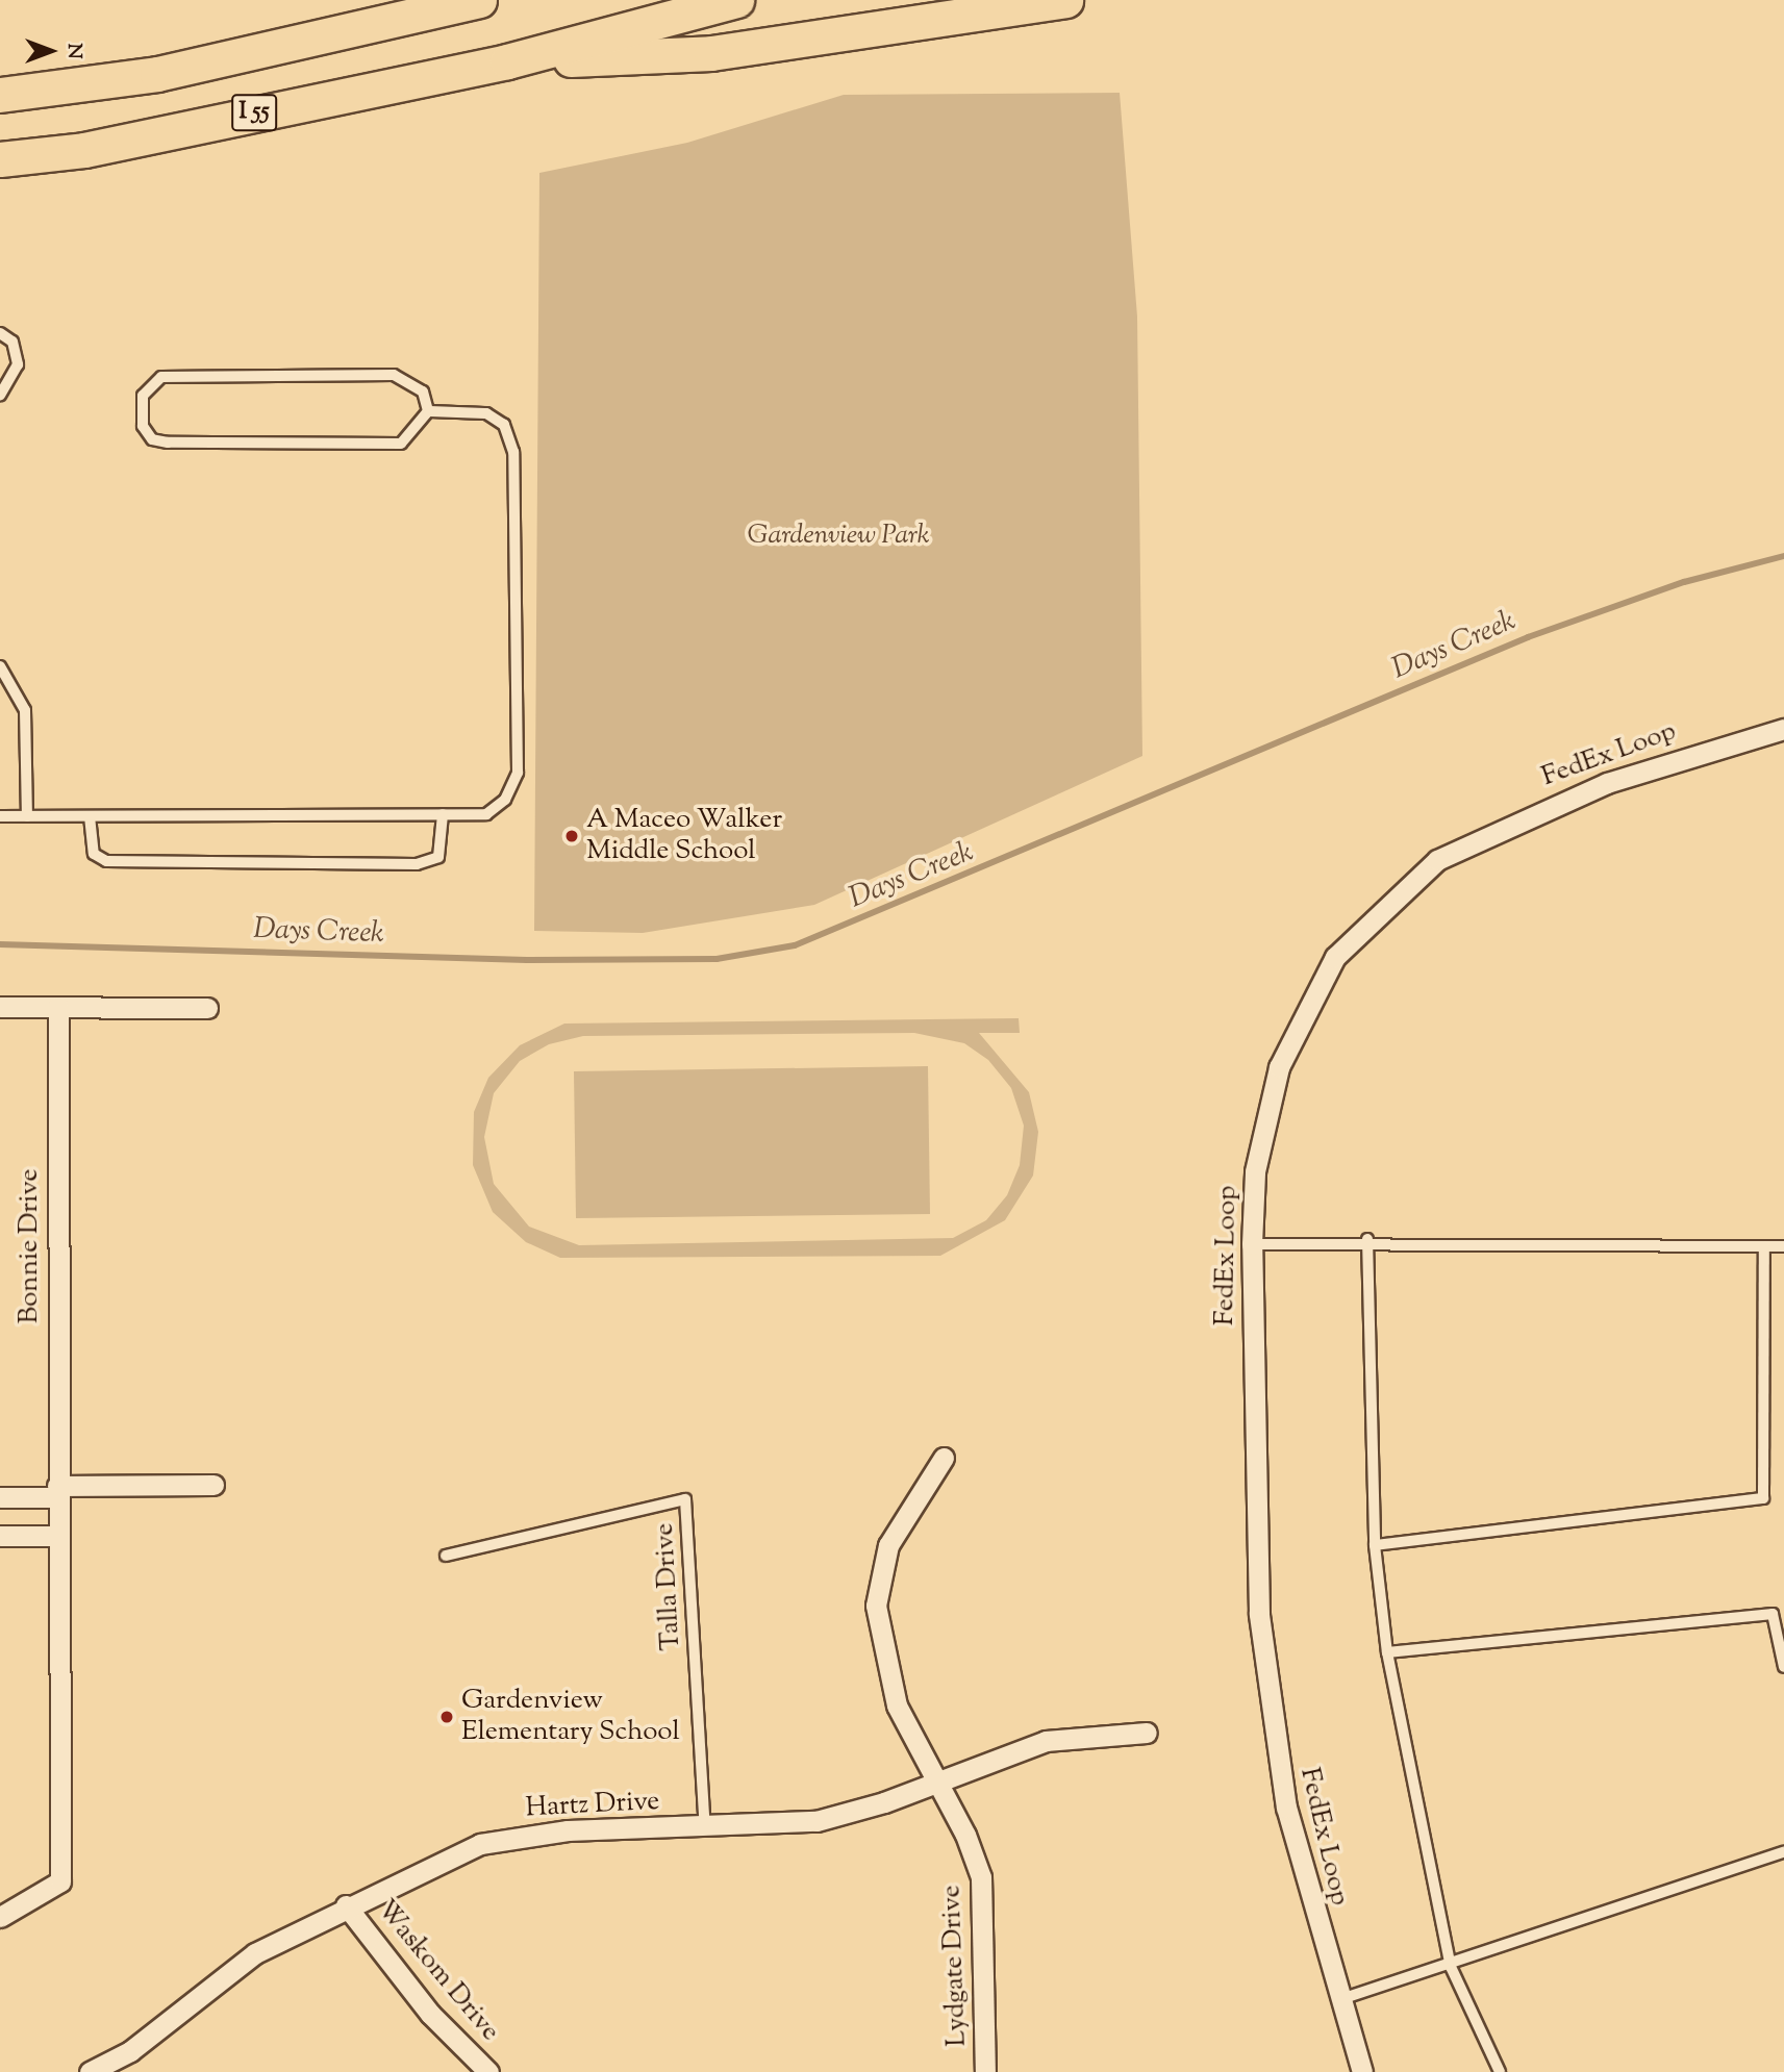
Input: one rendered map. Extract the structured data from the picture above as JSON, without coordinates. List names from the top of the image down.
{
  "streets": {
    "highway": ["I 55"],
    "street": [
      "FedEx Loop",
      "Bonnie Drive",
      "Hartz Drive",
      "Lydgate Drive",
      "Waskom Drive"
    ],
    "lane": ["Talla Drive"]
  },
  "crossings": [
    ["Talla Drive", "Hartz Drive"],
    ["Hartz Drive", "Lydgate Drive"],
    ["Hartz Drive", "Waskom Drive"]
  ],
  "water": ["Days Creek"],
  "parks": ["Gardenview Park"],
  "places": ["A Maceo Walker Middle School", "Gardenview Elementary School"],
  "north": "right"
}
